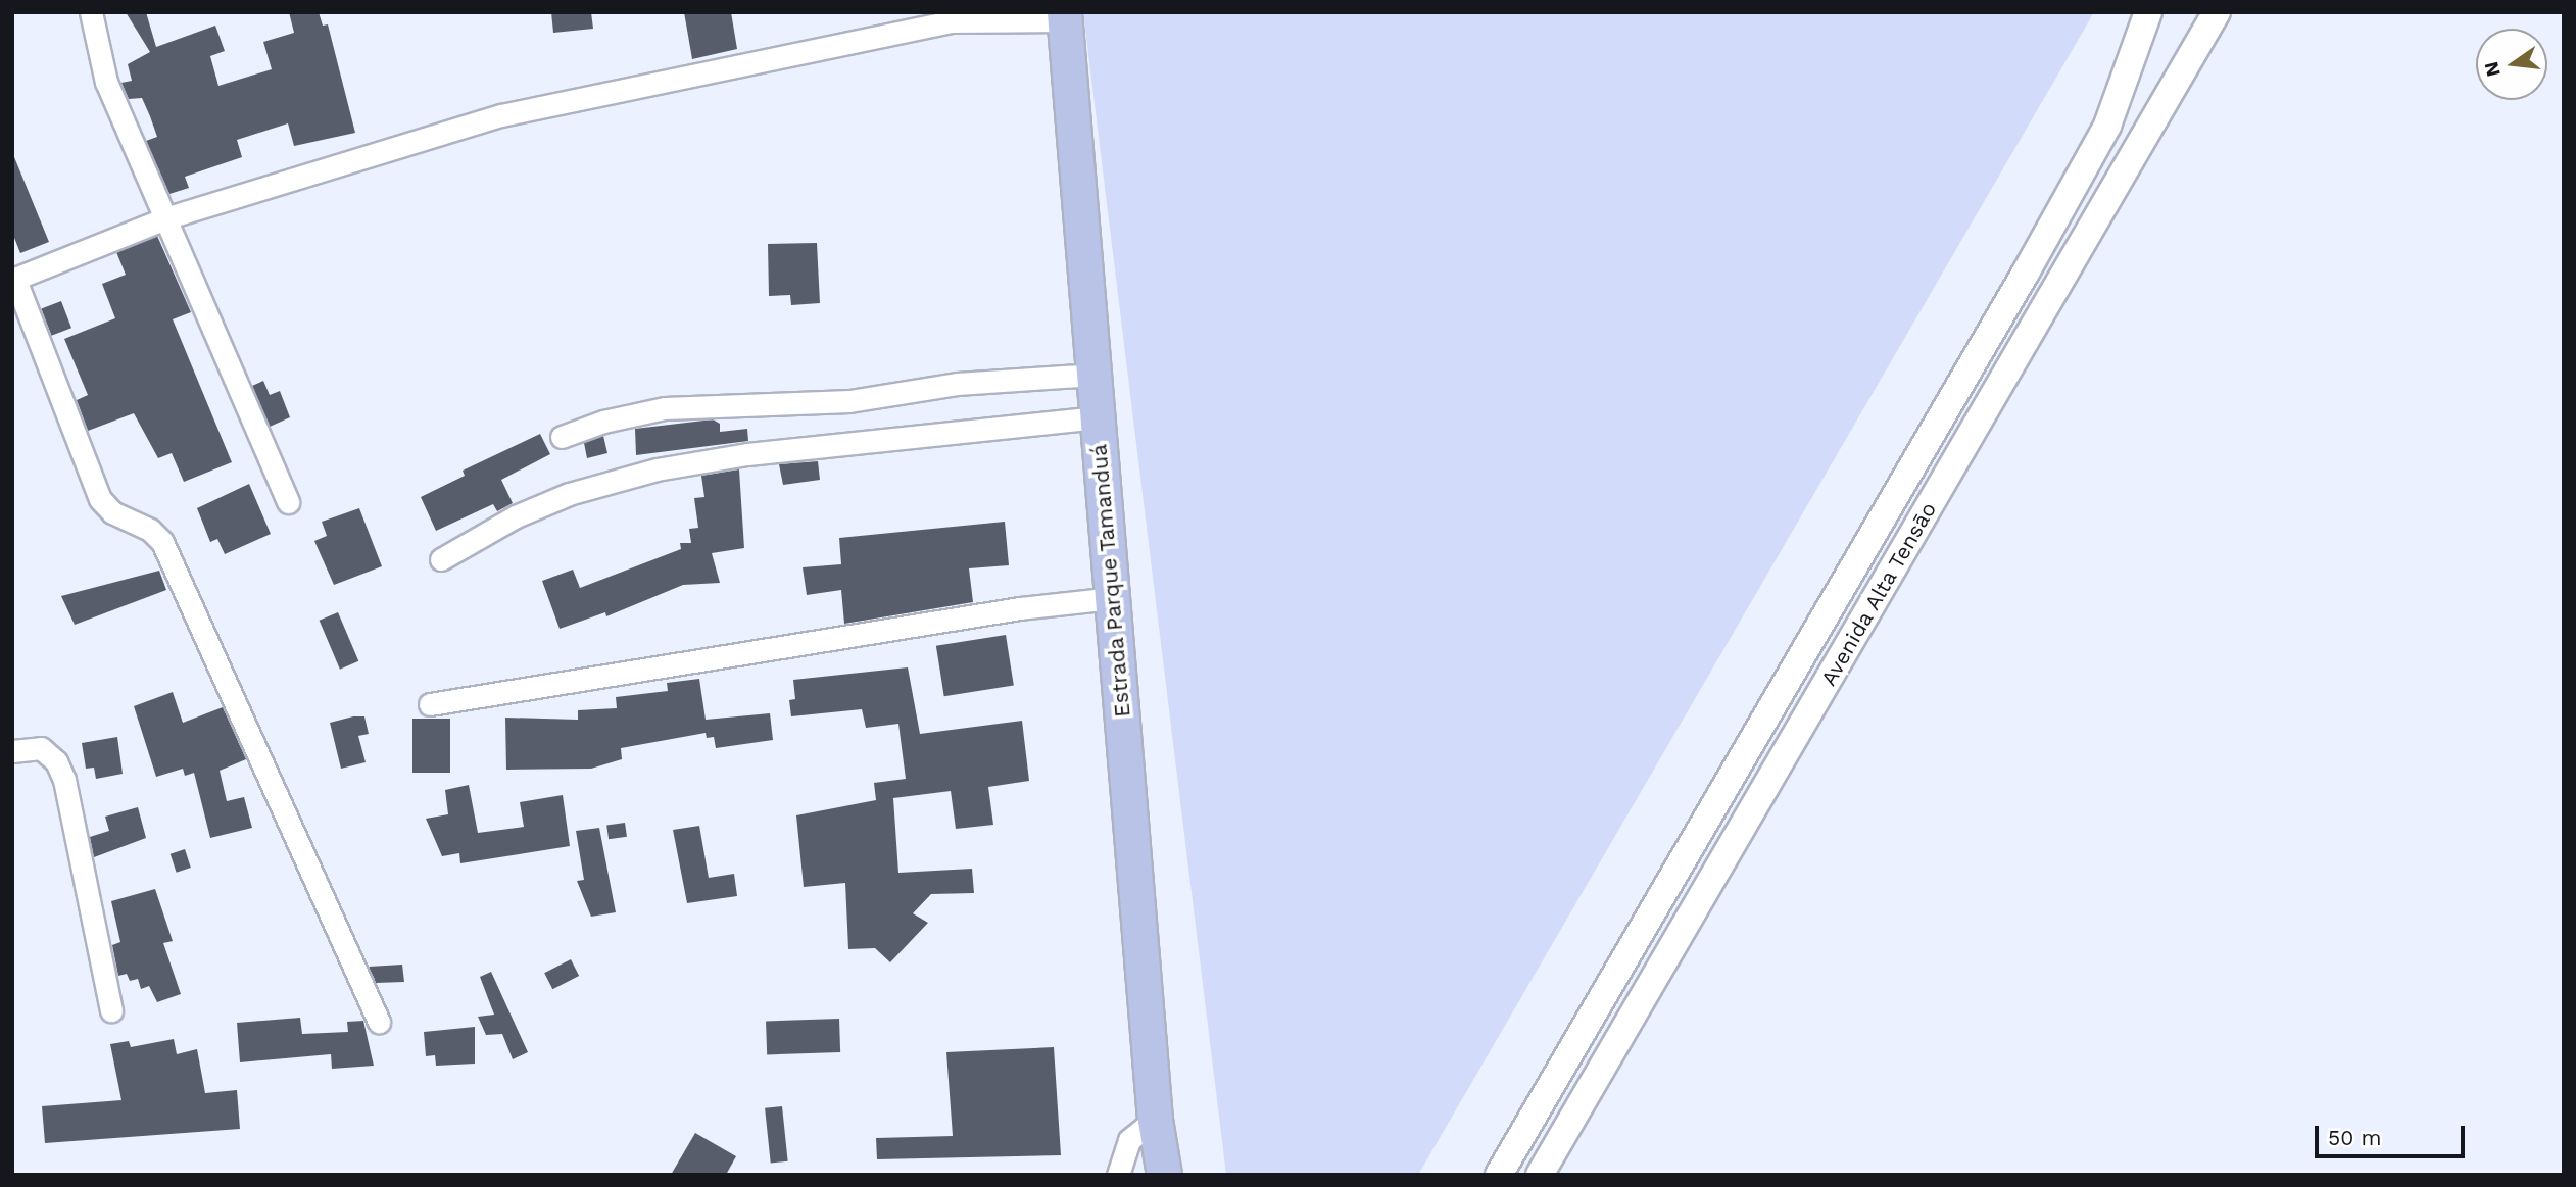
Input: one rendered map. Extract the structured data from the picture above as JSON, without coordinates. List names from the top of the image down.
{
  "streets": {
    "main road": ["Estrada Parque Tamanduá"],
    "street": ["Avenida Alta Tensāo"]
  },
  "scale_bar": "50 m",
  "north": "left"
}
